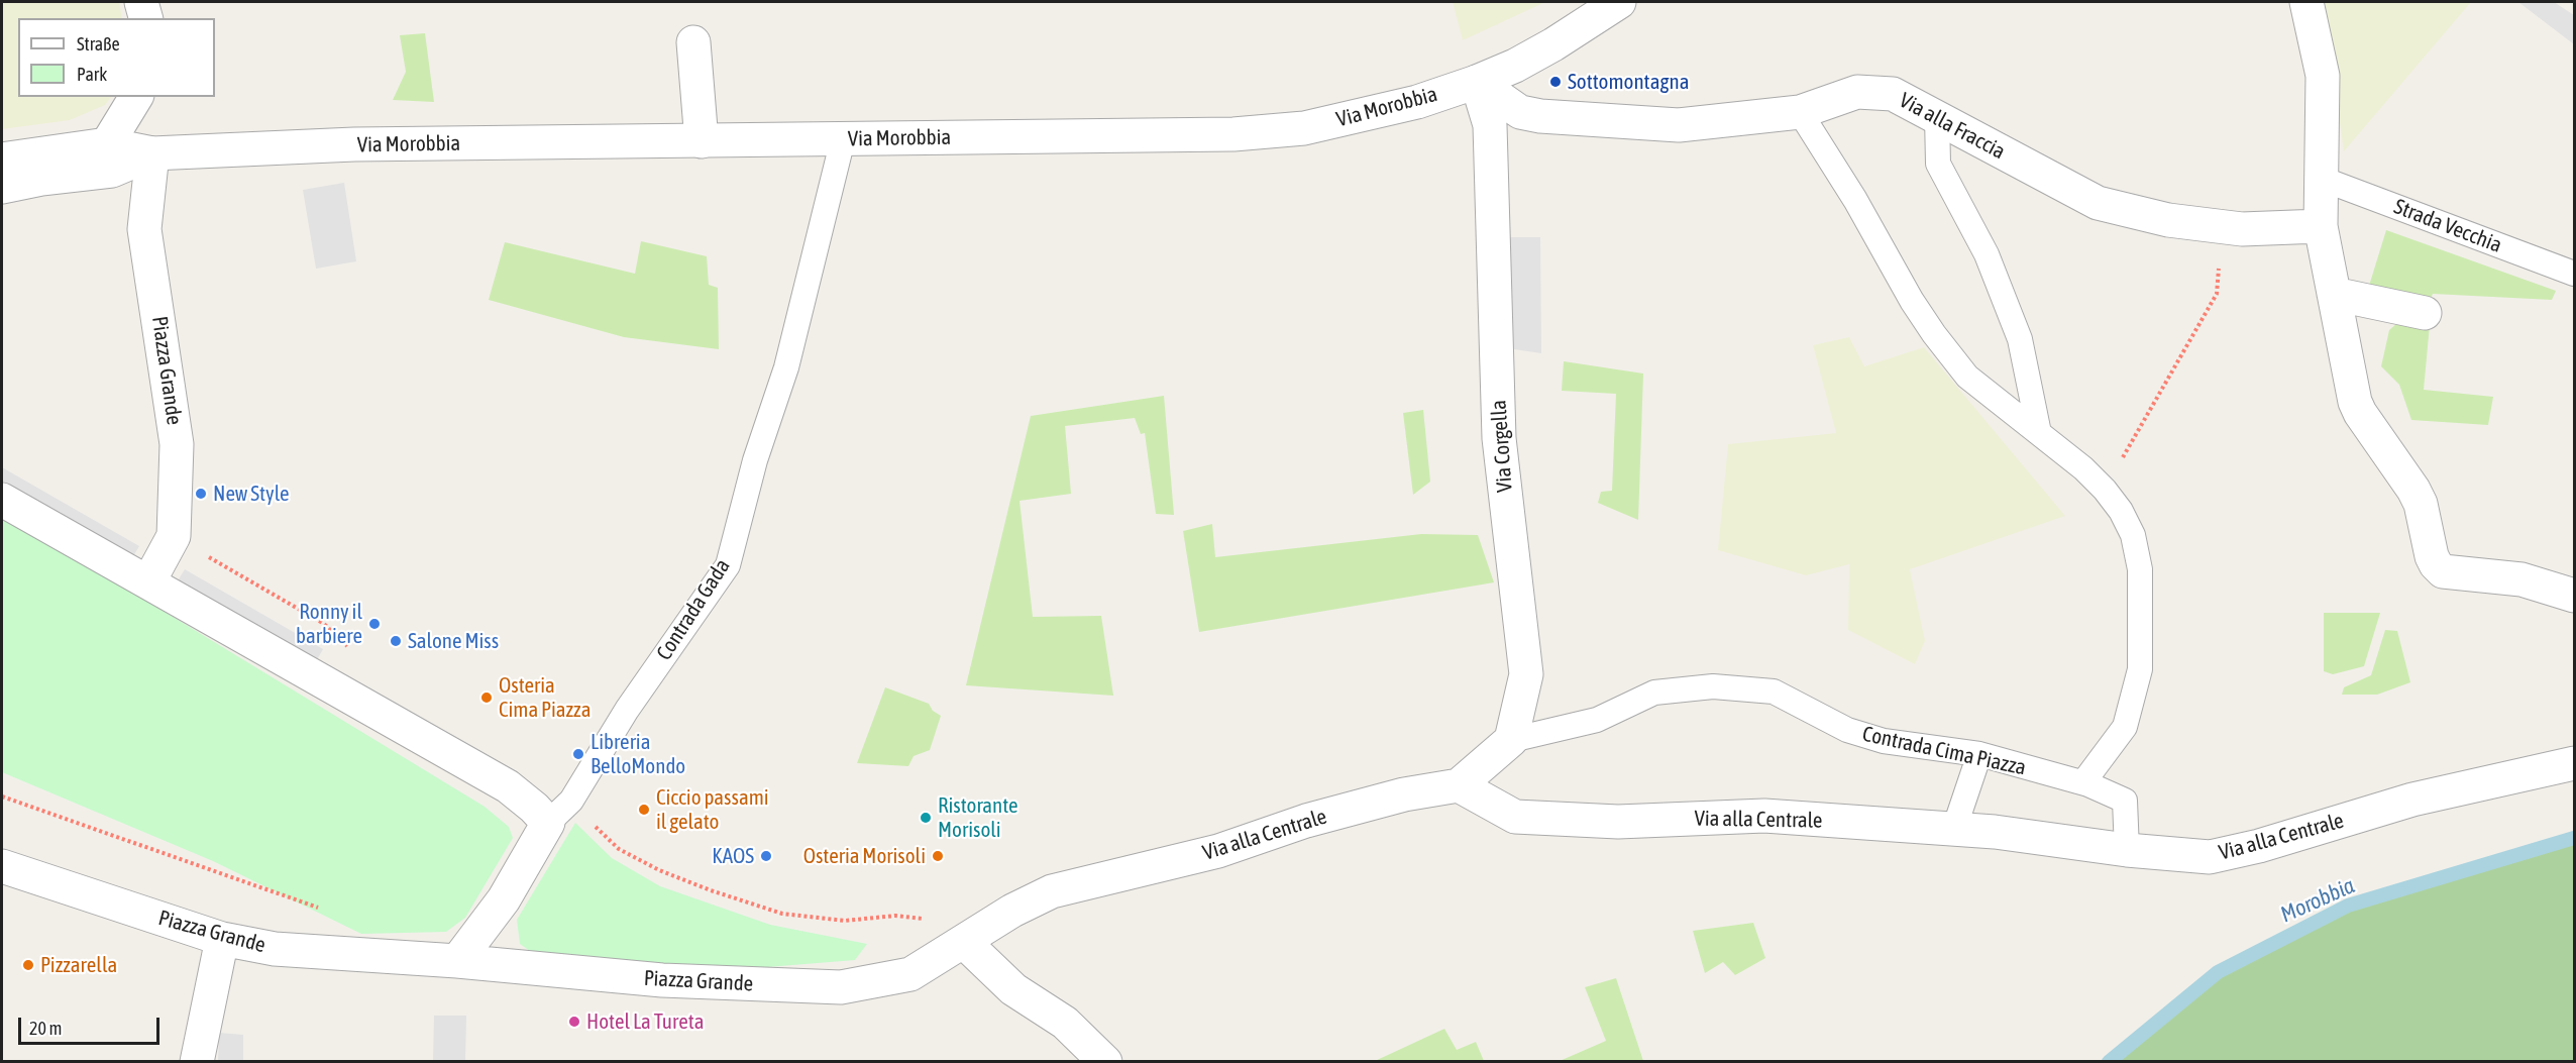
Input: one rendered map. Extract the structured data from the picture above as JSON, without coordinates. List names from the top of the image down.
{
  "streets": {
    "street": [
      "Via Morobbia",
      "Via alla Fraccia",
      "Piazza Grande",
      "Via Corgella",
      "Contrada Gada",
      "Via alla Centrale"
    ],
    "lane": ["Strada Vecchia", "Contrada Cima Piazza"]
  },
  "crossings": [
    ["Via Morobbia", "Via alla Fraccia"],
    ["Via Morobbia", "Piazza Grande"],
    ["Via Morobbia", "Via Corgella"],
    ["Via Morobbia", "Contrada Gada"],
    ["Via alla Fraccia", "Via Corgella"],
    ["Piazza Grande", "Contrada Gada"],
    ["Piazza Grande", "Via alla Centrale"],
    ["Via Corgella", "Contrada Cima Piazza"],
    ["Contrada Cima Piazza", "Via alla Centrale"]
  ],
  "water": ["Morobbia"],
  "places": [
    "Sottomontagna",
    "New Style",
    "Ronny il barbiere",
    "Salone Miss",
    "Osteria Cima Piazza",
    "Libreria BelloMondo",
    "Ciccio passami il gelato",
    "Ristorante Morisoli",
    "KAOS",
    "Osteria Morisoli",
    "Pizzarella",
    "Hotel La Tureta"
  ],
  "legend": ["Straße", "Park"],
  "scale_bar": "20 m"
}
